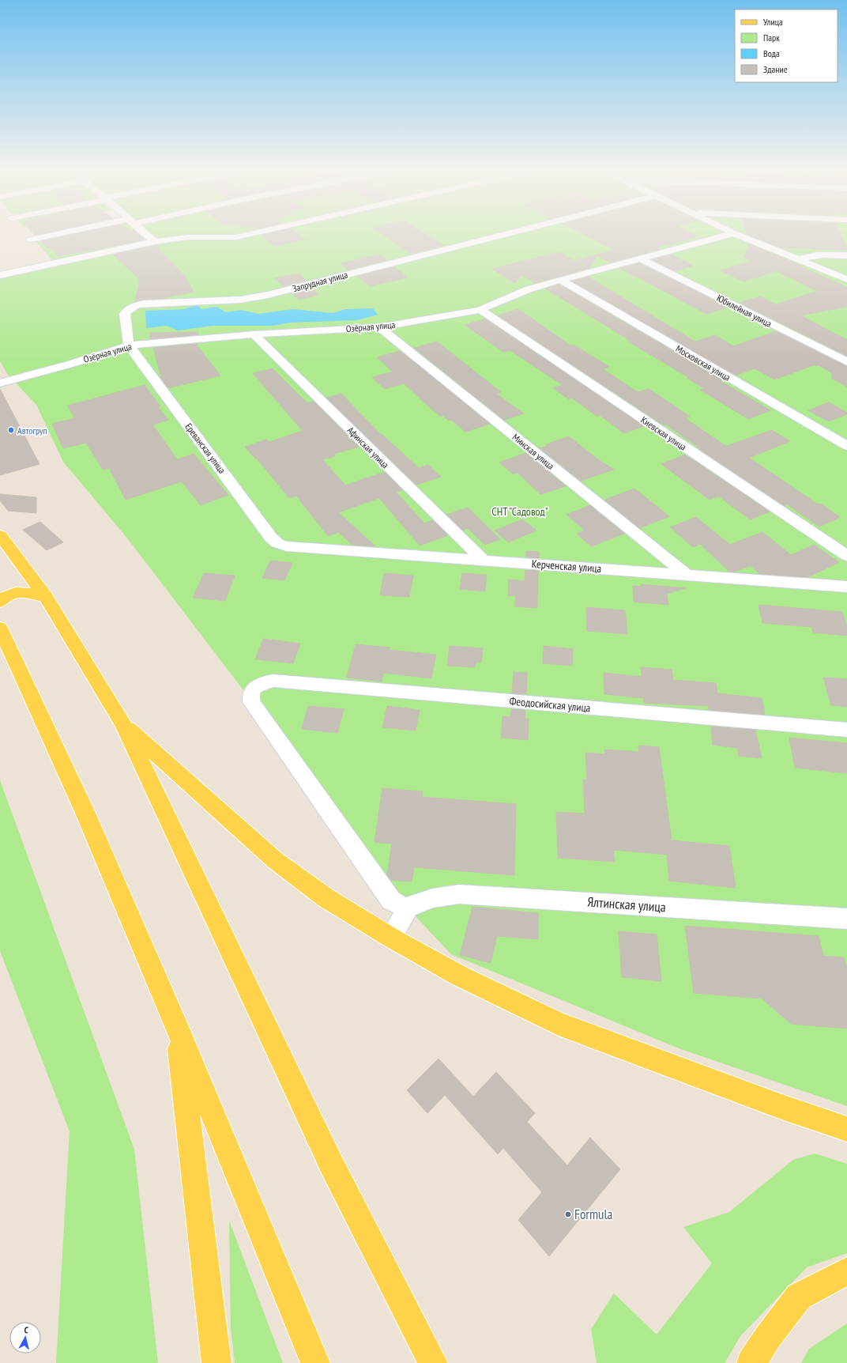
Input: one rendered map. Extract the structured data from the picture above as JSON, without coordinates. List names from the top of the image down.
{
  "streets": {
    "street": [
      "Запрудная улица",
      "Юбилейная улица",
      "Озёрная улица",
      "Московская улица",
      "Киевская улица",
      "Афинская улица",
      "Ереванская улица",
      "Минская улица",
      "Керченская улица",
      "Феодосийская улица",
      "Ялтинская улица"
    ]
  },
  "crossings": [
    ["Запрудная улица", "Озёрная улица"],
    ["Запрудная улица", "Ереванская улица"],
    ["Юбилейная улица", "Озёрная улица"],
    ["Озёрная улица", "Московская улица"],
    ["Озёрная улица", "Киевская улица"],
    ["Озёрная улица", "Афинская улица"],
    ["Озёрная улица", "Ереванская улица"],
    ["Озёрная улица", "Минская улица"],
    ["Афинская улица", "Керченская улица"],
    ["Ереванская улица", "Керченская улица"],
    ["Минская улица", "Керченская улица"],
    ["Феодосийская улица", "Ялтинская улица"]
  ],
  "parks": ["СНТ \"Садовод\""],
  "places": ["Автогруп", "Formula"],
  "legend": [
    "Улица",
    "Парк",
    "Вода",
    "Здание"
  ],
  "north": "top"
}
